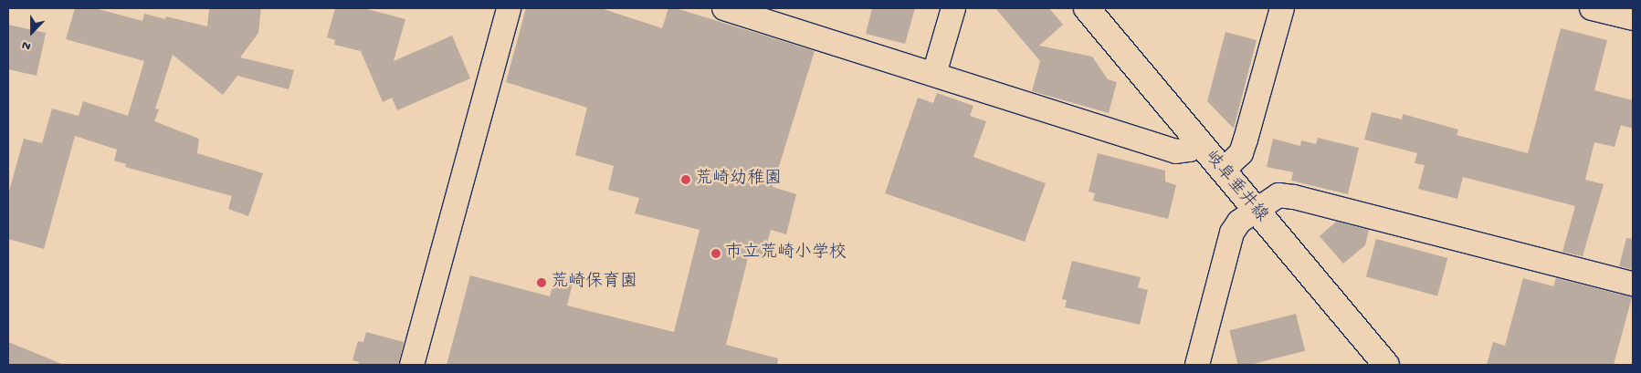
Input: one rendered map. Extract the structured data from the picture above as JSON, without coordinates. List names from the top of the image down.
{
  "streets": {
    "main road": ["岐阜垂井線"]
  },
  "places": ["荒崎幼稚園", "市立荒崎小学校", "荒崎保育園"],
  "north": "bottom"
}
